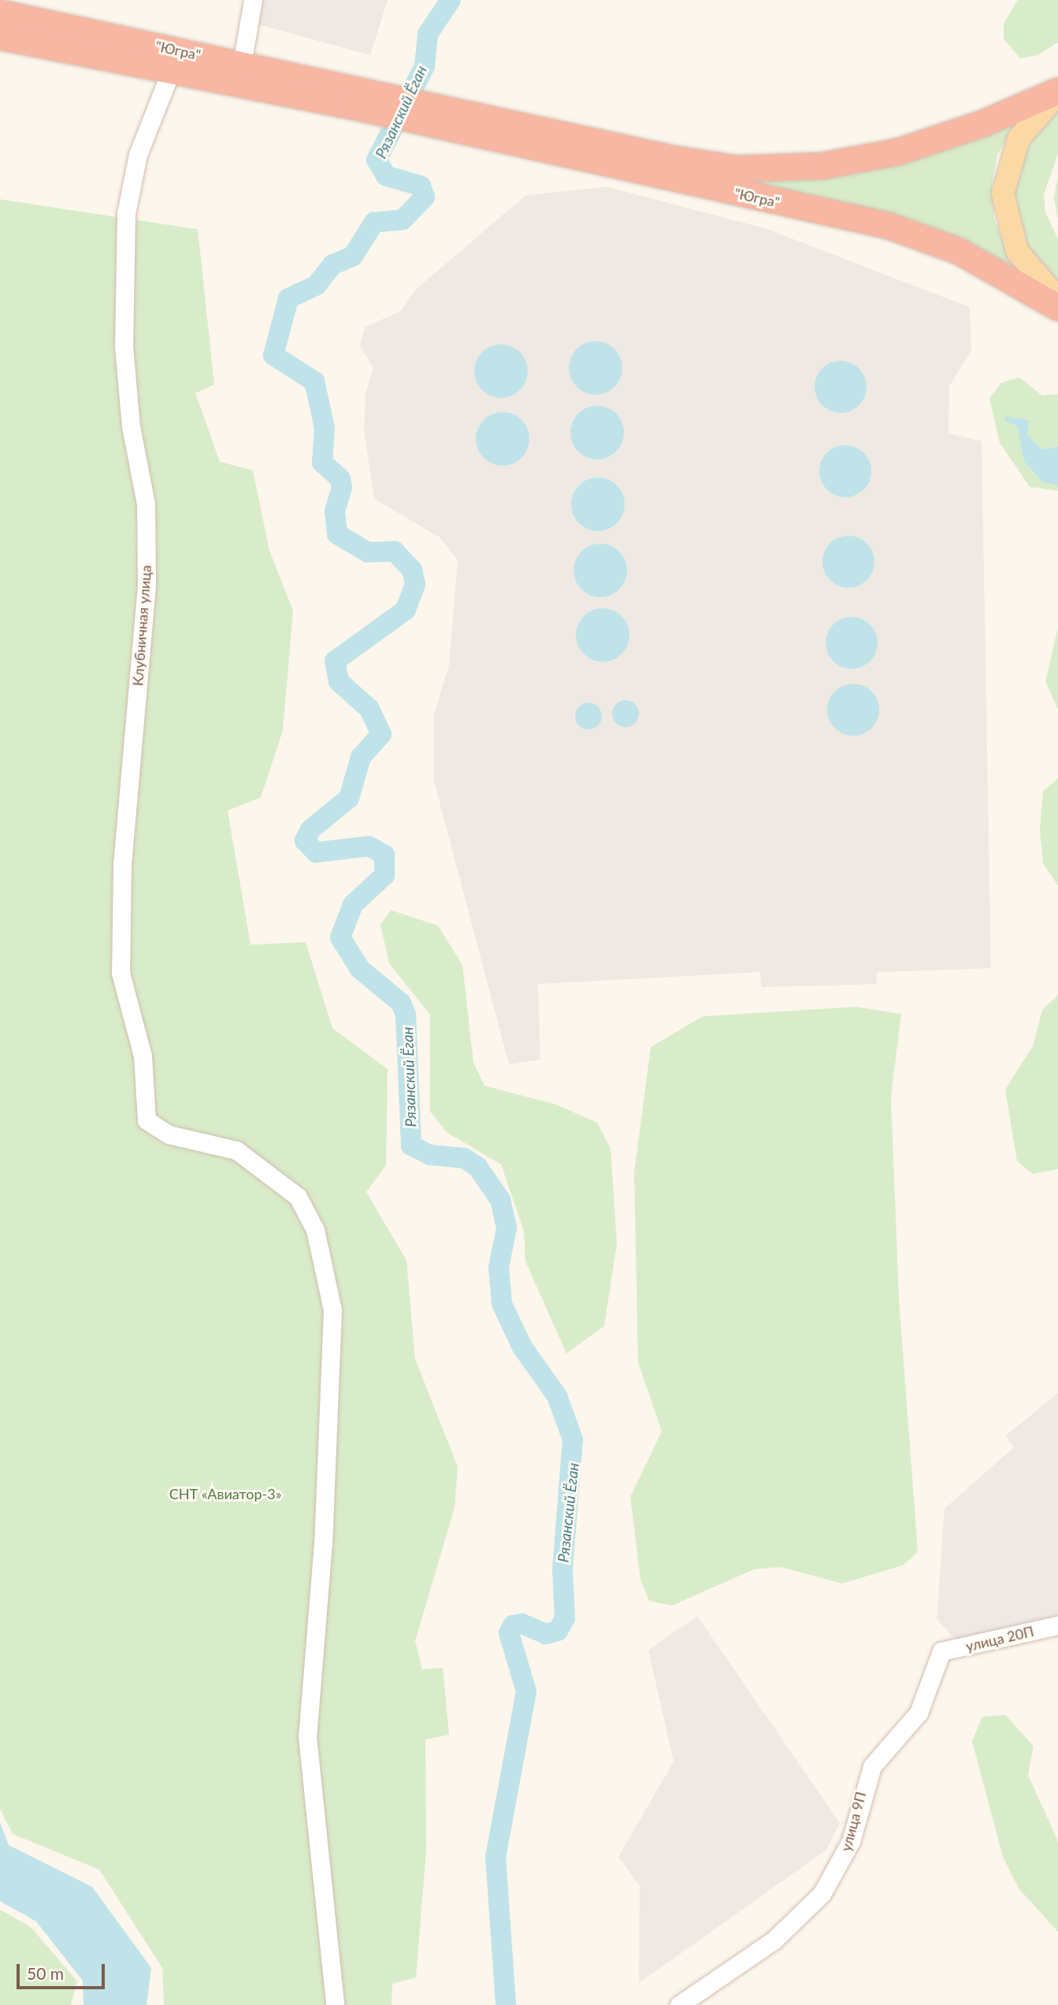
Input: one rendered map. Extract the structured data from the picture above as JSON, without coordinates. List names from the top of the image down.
{
  "streets": {
    "highway": ["\"Югра\""],
    "street": ["Клубничная улица", "улица 20П", "улица 9П"]
  },
  "crossings": [
    ["\"Югра\"", "Клубничная улица"],
    ["улица 20П", "улица 9П"]
  ],
  "water": ["Рязанский Ёган"],
  "parks": ["СНТ «Авиатор-3»"],
  "scale_bar": "50 m"
}
